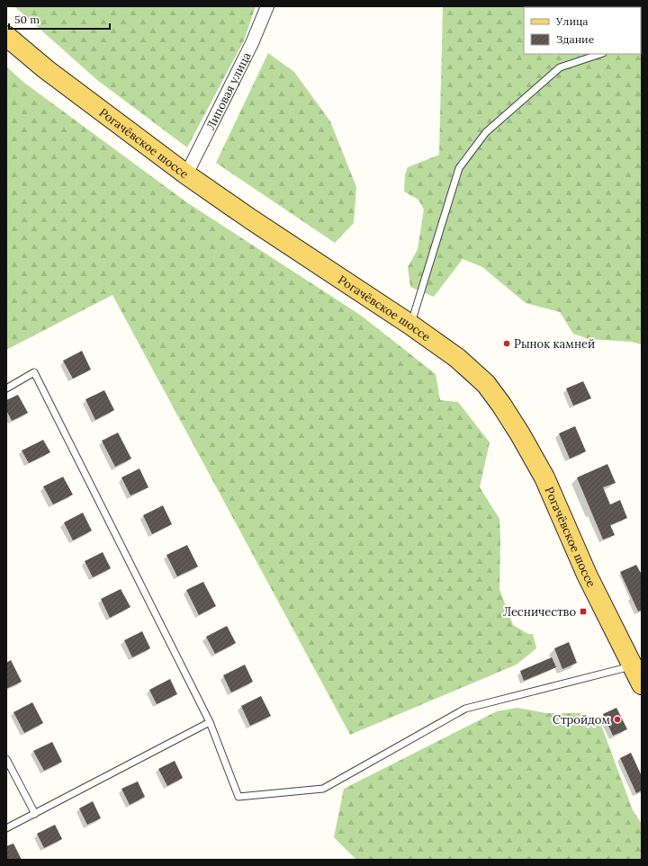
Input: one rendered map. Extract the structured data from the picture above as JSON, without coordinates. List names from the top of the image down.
{
  "streets": {
    "main road": ["Рогачёвское шоссе"],
    "street": ["Липовая улица"]
  },
  "crossings": [
    ["Липовая улица", "Рогачёвское шоссе"]
  ],
  "places": {
    "other": ["Рынок камней", "Стройдом"],
    "transit": ["Лесничество"]
  },
  "legend": ["Улица", "Здание"],
  "scale_bar": "50 m"
}
